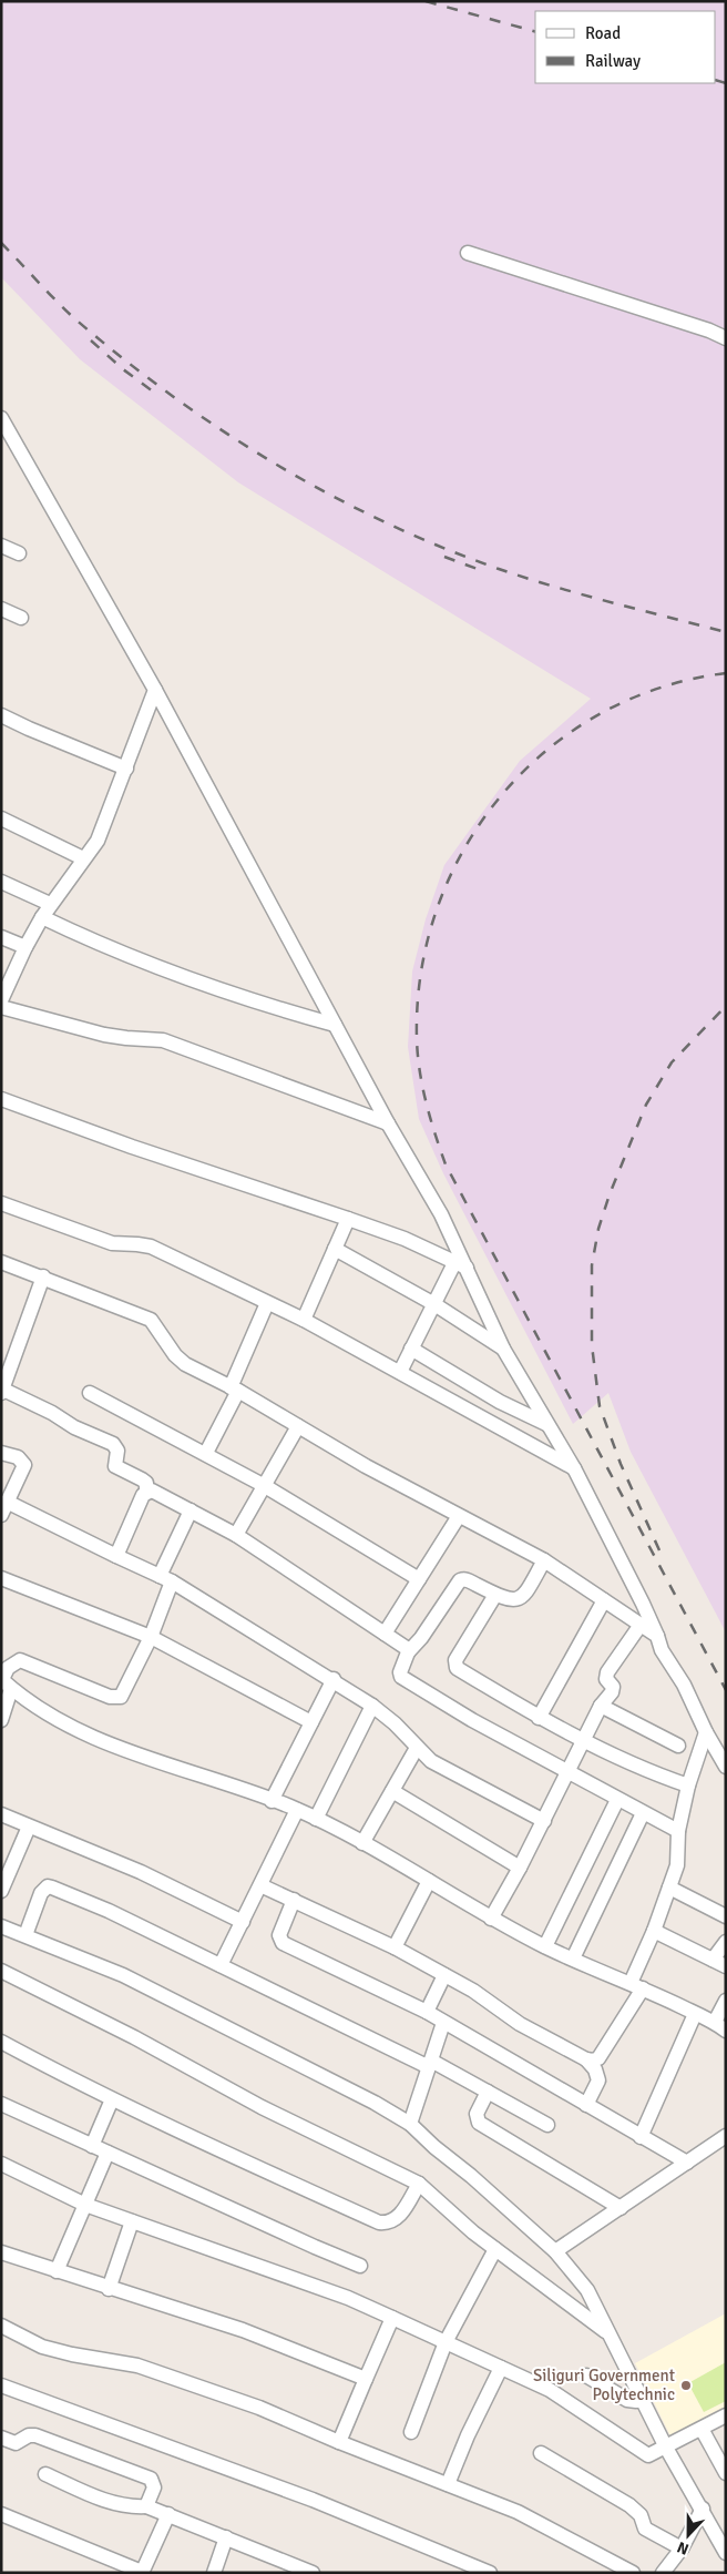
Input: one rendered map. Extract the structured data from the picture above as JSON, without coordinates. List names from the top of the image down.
{
  "places": ["Siliguri Government Polytechnic"],
  "legend": ["Road", "Railway"],
  "north": "bottom"
}
